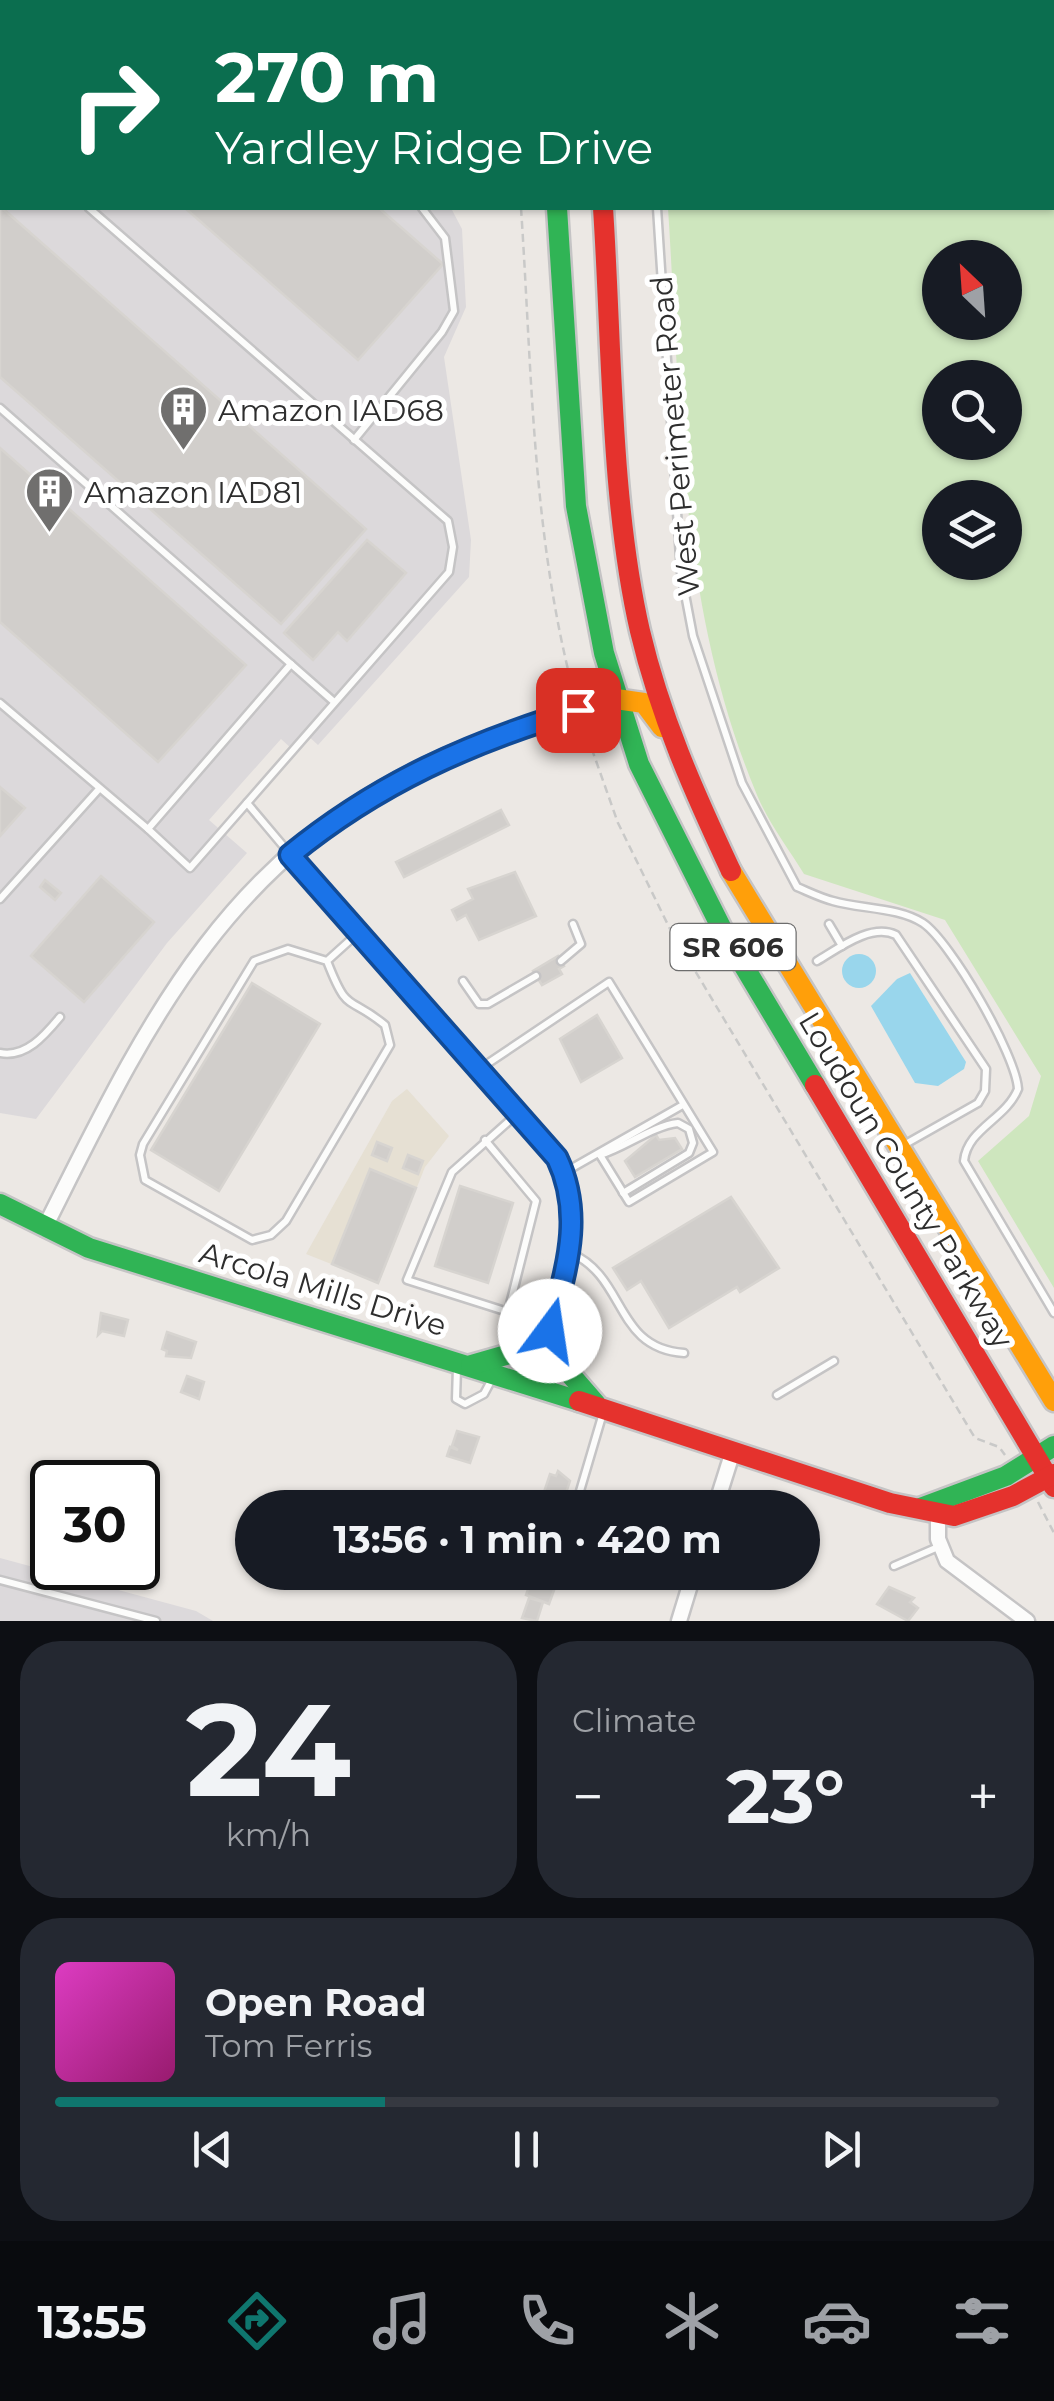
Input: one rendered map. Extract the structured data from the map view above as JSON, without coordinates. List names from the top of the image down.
{
  "streets": {
    "main road": ["SR 606", "Loudoun County Parkway", "Arcola Mills Drive"],
    "lane": ["West Perimeter Road"]
  },
  "crossings": [
    ["Loudoun County Parkway", "Arcola Mills Drive"]
  ],
  "places": {
    "building": ["Amazon IAD68", "Amazon IAD81"]
  },
  "north": "top left",
  "page": {
    "turn": ["270 m", "Yardley Ridge Drive"],
    "limit": "30",
    "trip": "13:56 · 1 min · 420 m",
    "tile": [
      ["24", "km/h"],
      "Climate"
    ],
    "heat": ["−", "23°", "+"],
    "song": ["Open Road", "Tom Ferris"],
    "tabs": "13:55"
  }
}
